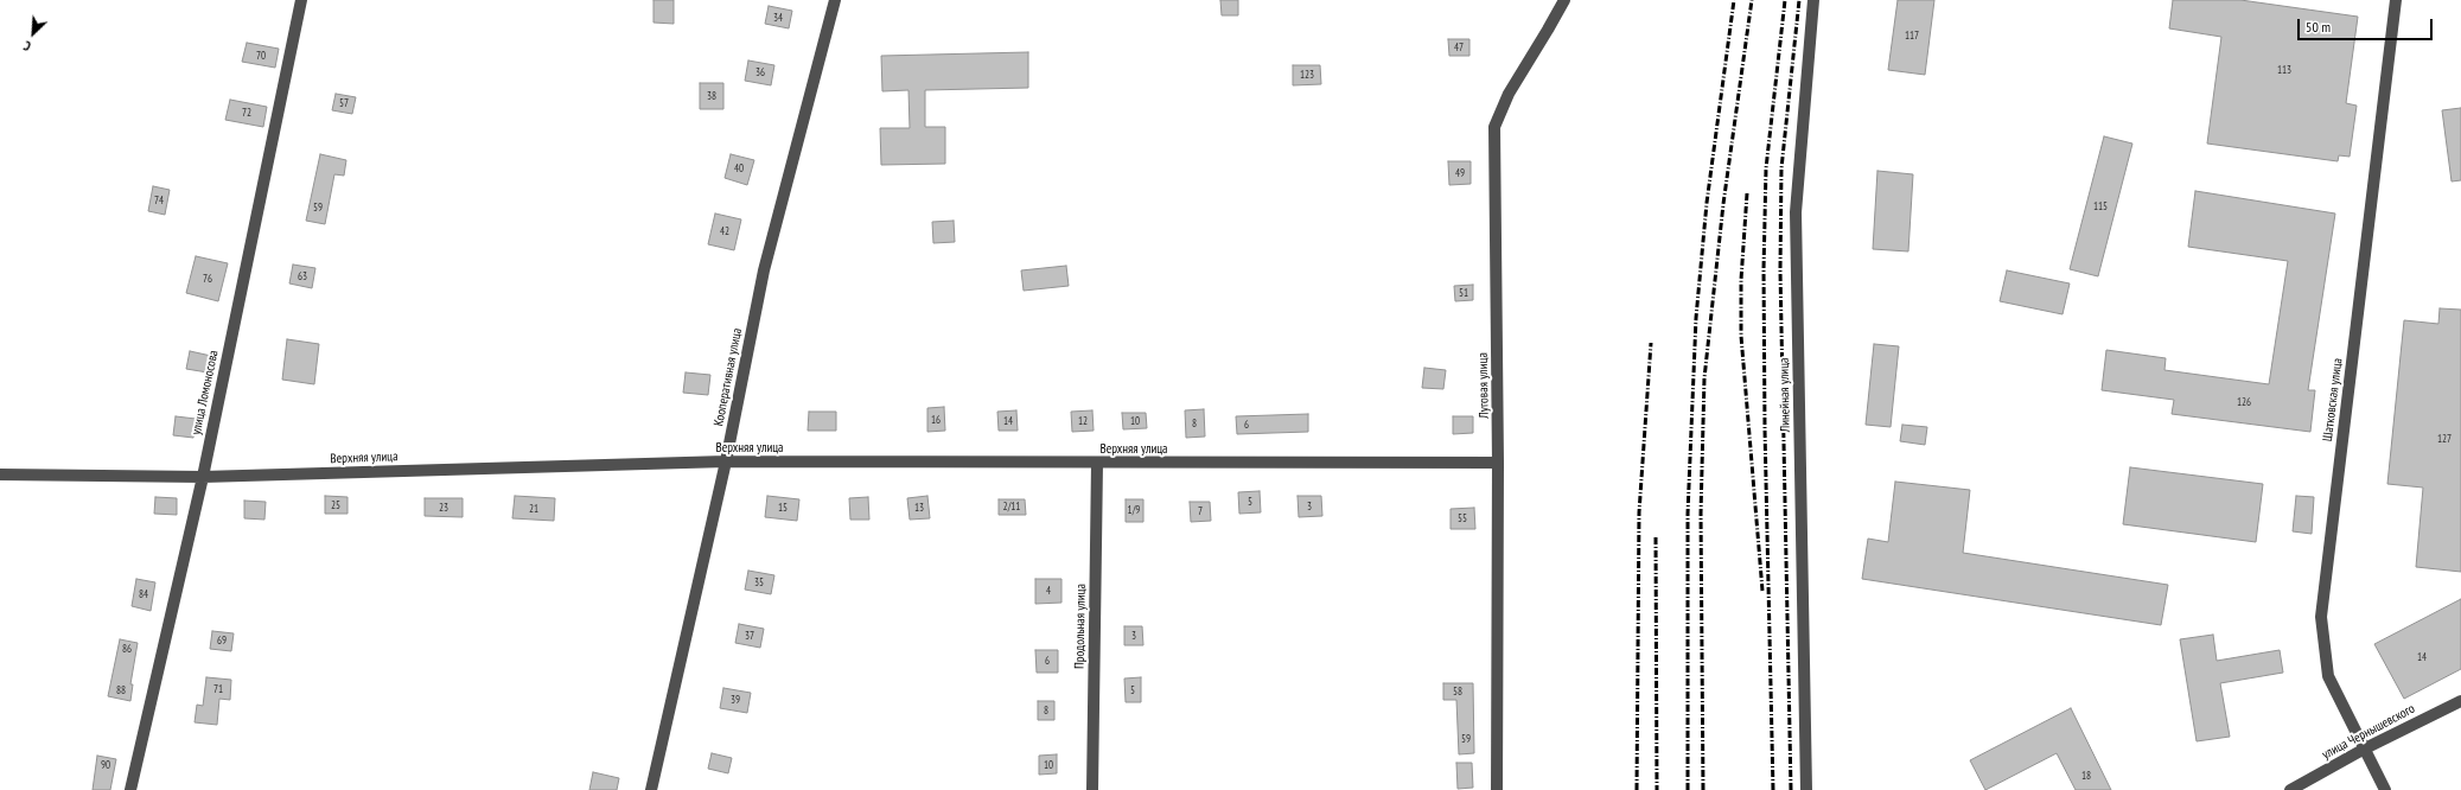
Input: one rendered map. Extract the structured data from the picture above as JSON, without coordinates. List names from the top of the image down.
{
  "streets": {
    "street": [
      "Кооперативная улица",
      "Луговая улица",
      "улица Ломоносова",
      "Линейная улица",
      "Шатковская улица",
      "Верхняя улица",
      "Продольная улица",
      "улица Чернышевского"
    ]
  },
  "crossings": [
    ["Кооперативная улица", "Верхняя улица"],
    ["Луговая улица", "Верхняя улица"],
    ["улица Ломоносова", "Верхняя улица"],
    ["Шатковская улица", "улица Чернышевского"],
    ["Верхняя улица", "Продольная улица"]
  ],
  "house_numbers": [
    "34",
    "117",
    "47",
    "70",
    "113",
    "36",
    "123",
    "38",
    "57",
    "72",
    "40",
    "49",
    "74",
    "115",
    "59",
    "42",
    "63",
    "76",
    "51",
    "126",
    "16",
    "14",
    "12",
    "10",
    "8",
    "6",
    "127",
    "5",
    "25",
    "2/11",
    "3",
    "23",
    "15",
    "13",
    "21",
    "1/9",
    "7",
    "55",
    "35",
    "4",
    "84",
    "37",
    "3",
    "69",
    "86",
    "14",
    "6",
    "71",
    "88",
    "5",
    "58",
    "39",
    "8",
    "59",
    "90",
    "10",
    "18"
  ],
  "scale_bar": "50 m",
  "north": "bottom left"
}
